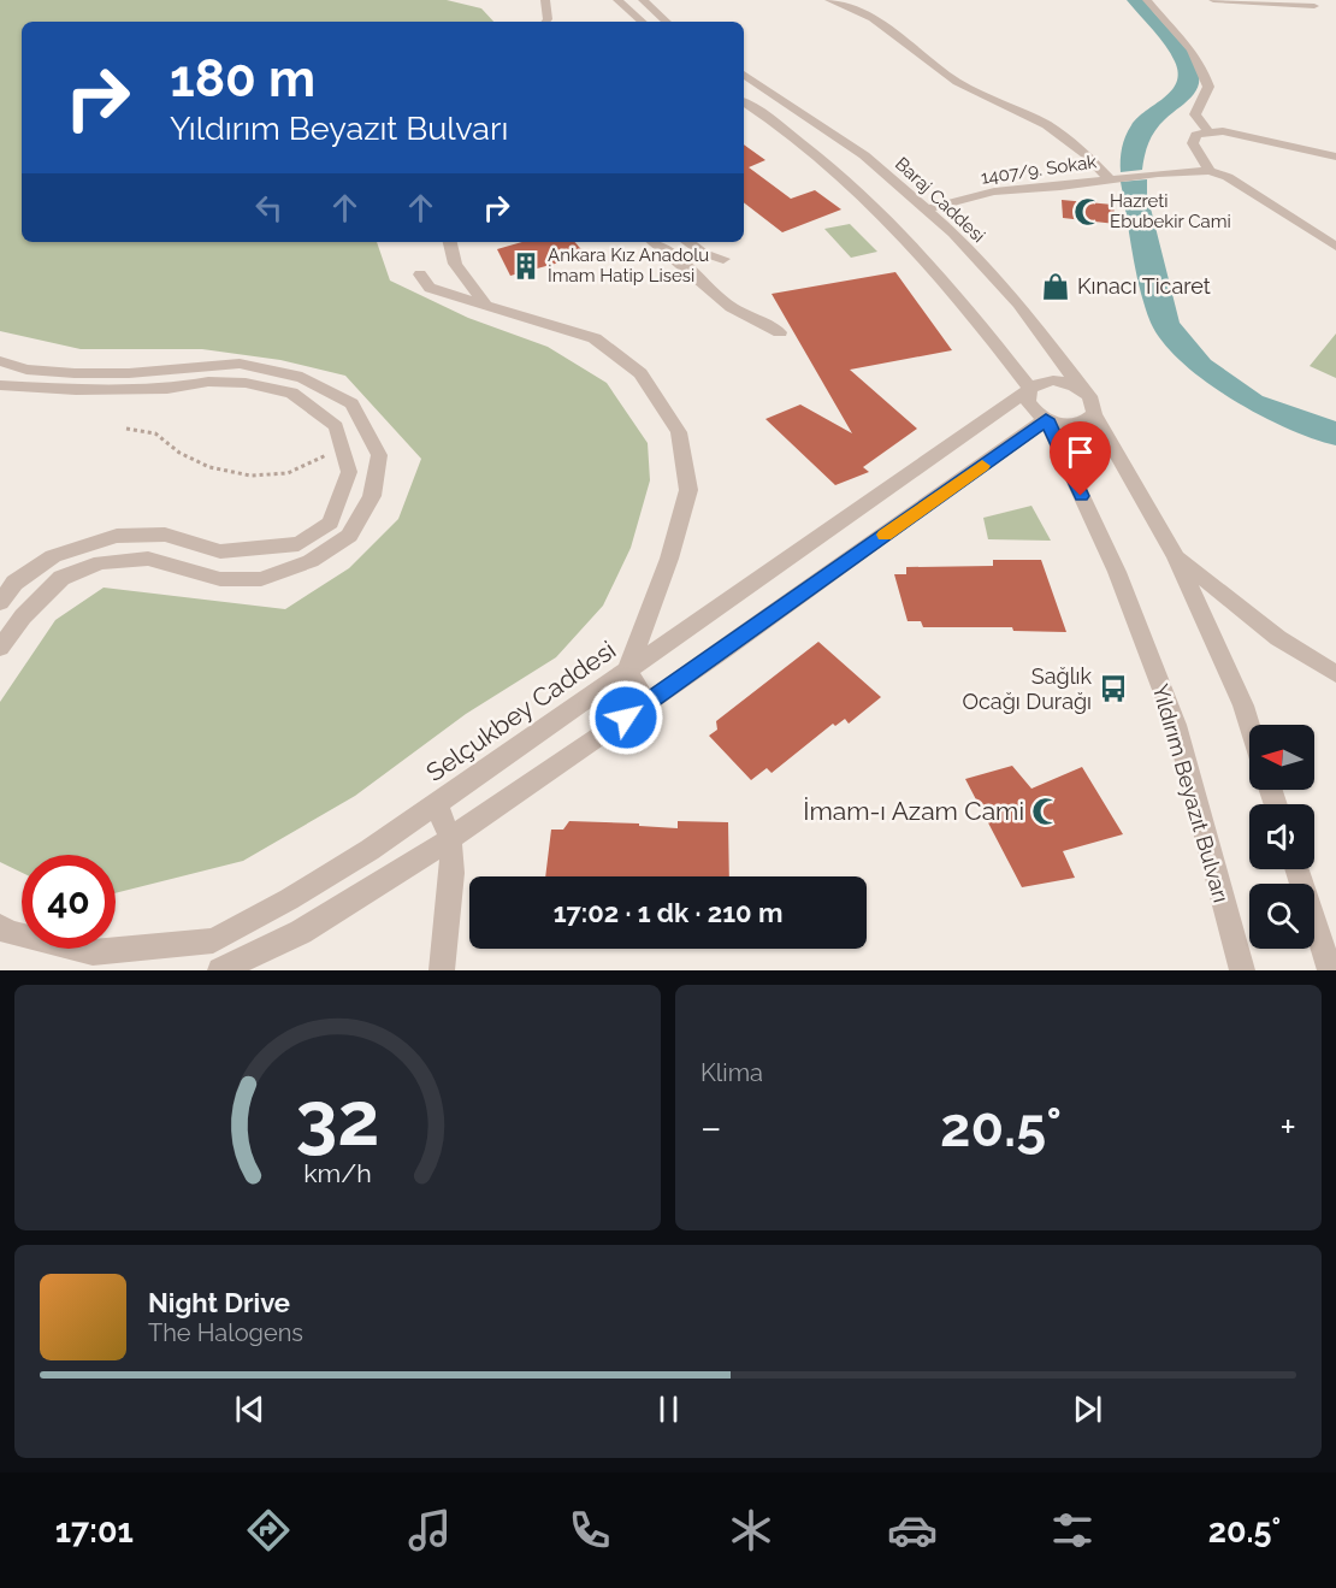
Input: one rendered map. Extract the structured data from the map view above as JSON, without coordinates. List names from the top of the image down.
{
  "streets": {
    "street": [
      "1407/9. Sokak",
      "Baraj Caddesi",
      "Selçukbey Caddesi",
      "Yıldırım Beyazıt Bulvarı"
    ]
  },
  "crossings": [
    ["1407/9. Sokak", "Baraj Caddesi"],
    ["Baraj Caddesi", "Selçukbey Caddesi"],
    ["Baraj Caddesi", "Yıldırım Beyazıt Bulvarı"],
    ["Selçukbey Caddesi", "Yıldırım Beyazıt Bulvarı"]
  ],
  "places": {
    "mosque": ["Hazreti Ebubekir Cami", "İmam-ı Azam Cami"],
    "building": ["Ankara Kız Anadolu İmam Hatip Lisesi"],
    "shop": ["Kınacı Ticaret"],
    "bus stop": ["Sağlık Ocağı Durağı"]
  },
  "north": "left",
  "page": {
    "turn": ["180 m", "Yıldırım Beyazıt Bulvarı"],
    "limit": "40",
    "trip": "17:02 · 1 dk · 210 m",
    "tile": "Klima",
    "heat": ["−", "20.5°", "+"],
    "song": ["Night Drive", "The Halogens"],
    "tabs": ["17:01", "20.5°"],
    "gauge": ["32", "km/h"]
  }
}
